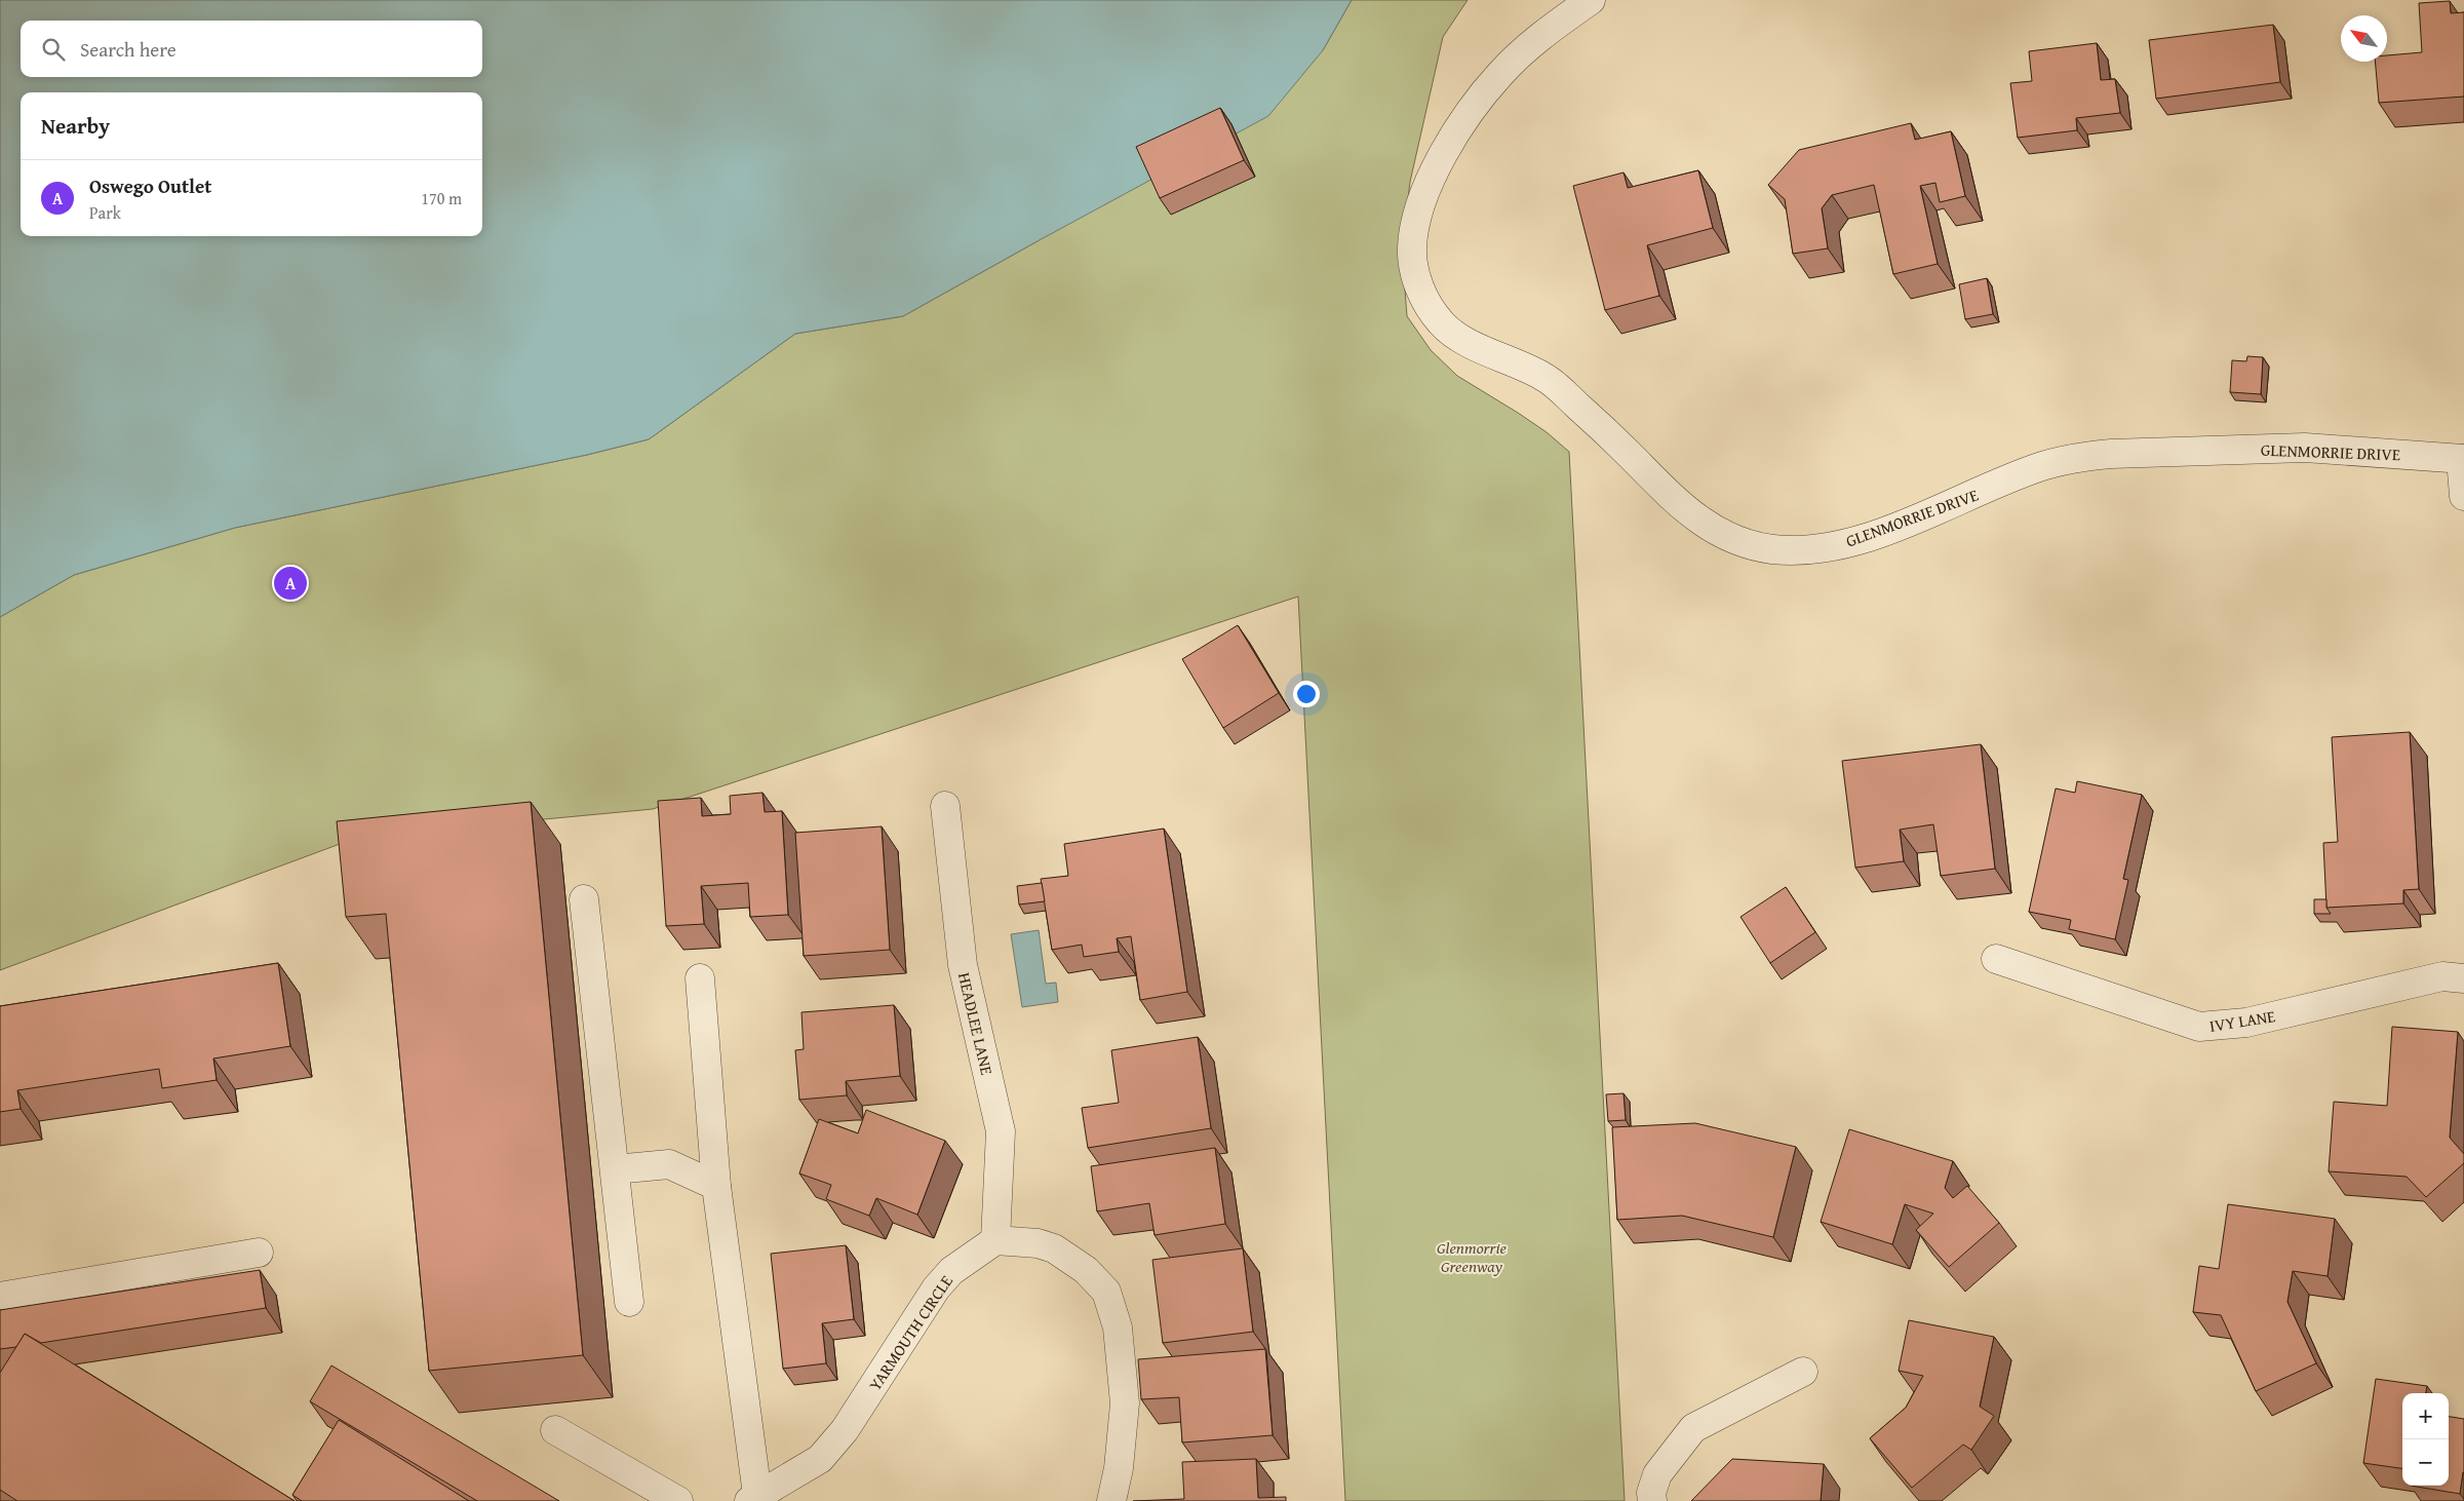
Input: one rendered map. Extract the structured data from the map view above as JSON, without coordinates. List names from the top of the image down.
{
  "streets": {
    "street": [
      "GLENMORRIE DRIVE",
      "IVY LANE",
      "HEADLEE LANE",
      "YARMOUTH CIRCLE"
    ]
  },
  "crossings": [
    ["HEADLEE LANE", "YARMOUTH CIRCLE"]
  ],
  "parks": ["Glenmorrie Greenway"],
  "north": "top left",
  "page": {
    "search": "Search here",
    "heading": "Nearby",
    "list": [
      {
        "mark": "A",
        "name": "Oswego Outlet",
        "note": "Park",
        "value": "170 m"
      }
    ],
    "pins": "A",
    "map_buttons": ["+", "−"]
  }
}
